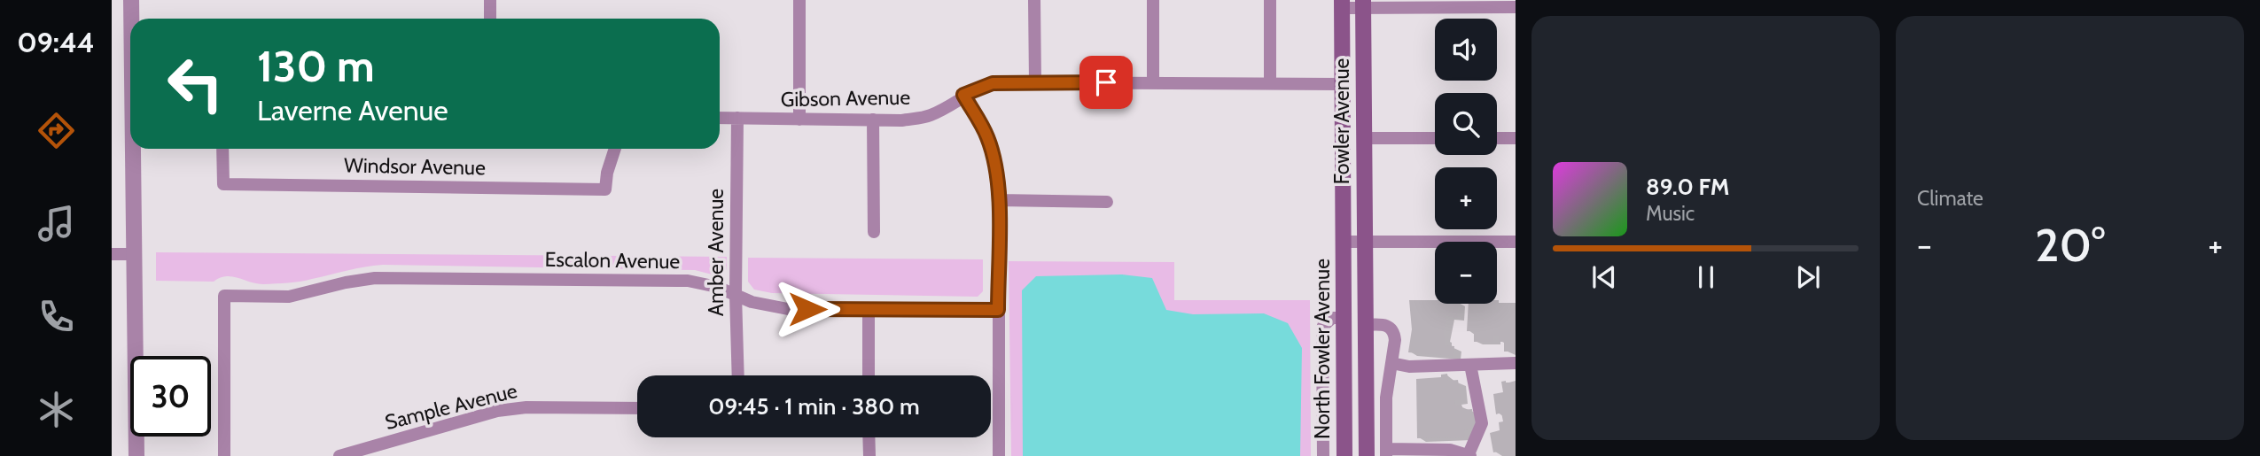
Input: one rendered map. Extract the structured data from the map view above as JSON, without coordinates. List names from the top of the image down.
{
  "streets": {
    "main road": ["Fowler Avenue", "North Fowler Avenue"],
    "street": [
      "Gibson Avenue",
      "Windsor Avenue",
      "Amber Avenue",
      "Escalon Avenue",
      "Sample Avenue"
    ]
  },
  "crossings": [
    ["Gibson Avenue", "Fowler Avenue"],
    ["Gibson Avenue", "Amber Avenue"],
    ["Fowler Avenue", "North Fowler Avenue"],
    ["Amber Avenue", "Escalon Avenue"]
  ],
  "page": {
    "tabs": "09:44",
    "tile": "Climate",
    "map_buttons": ["+", "−"],
    "turn": ["130 m", "Laverne Avenue"],
    "song": ["89.0 FM", "Music"],
    "heat": ["−", "20°", "+"],
    "limit": "30",
    "trip": "09:45 · 1 min · 380 m"
  }
}
